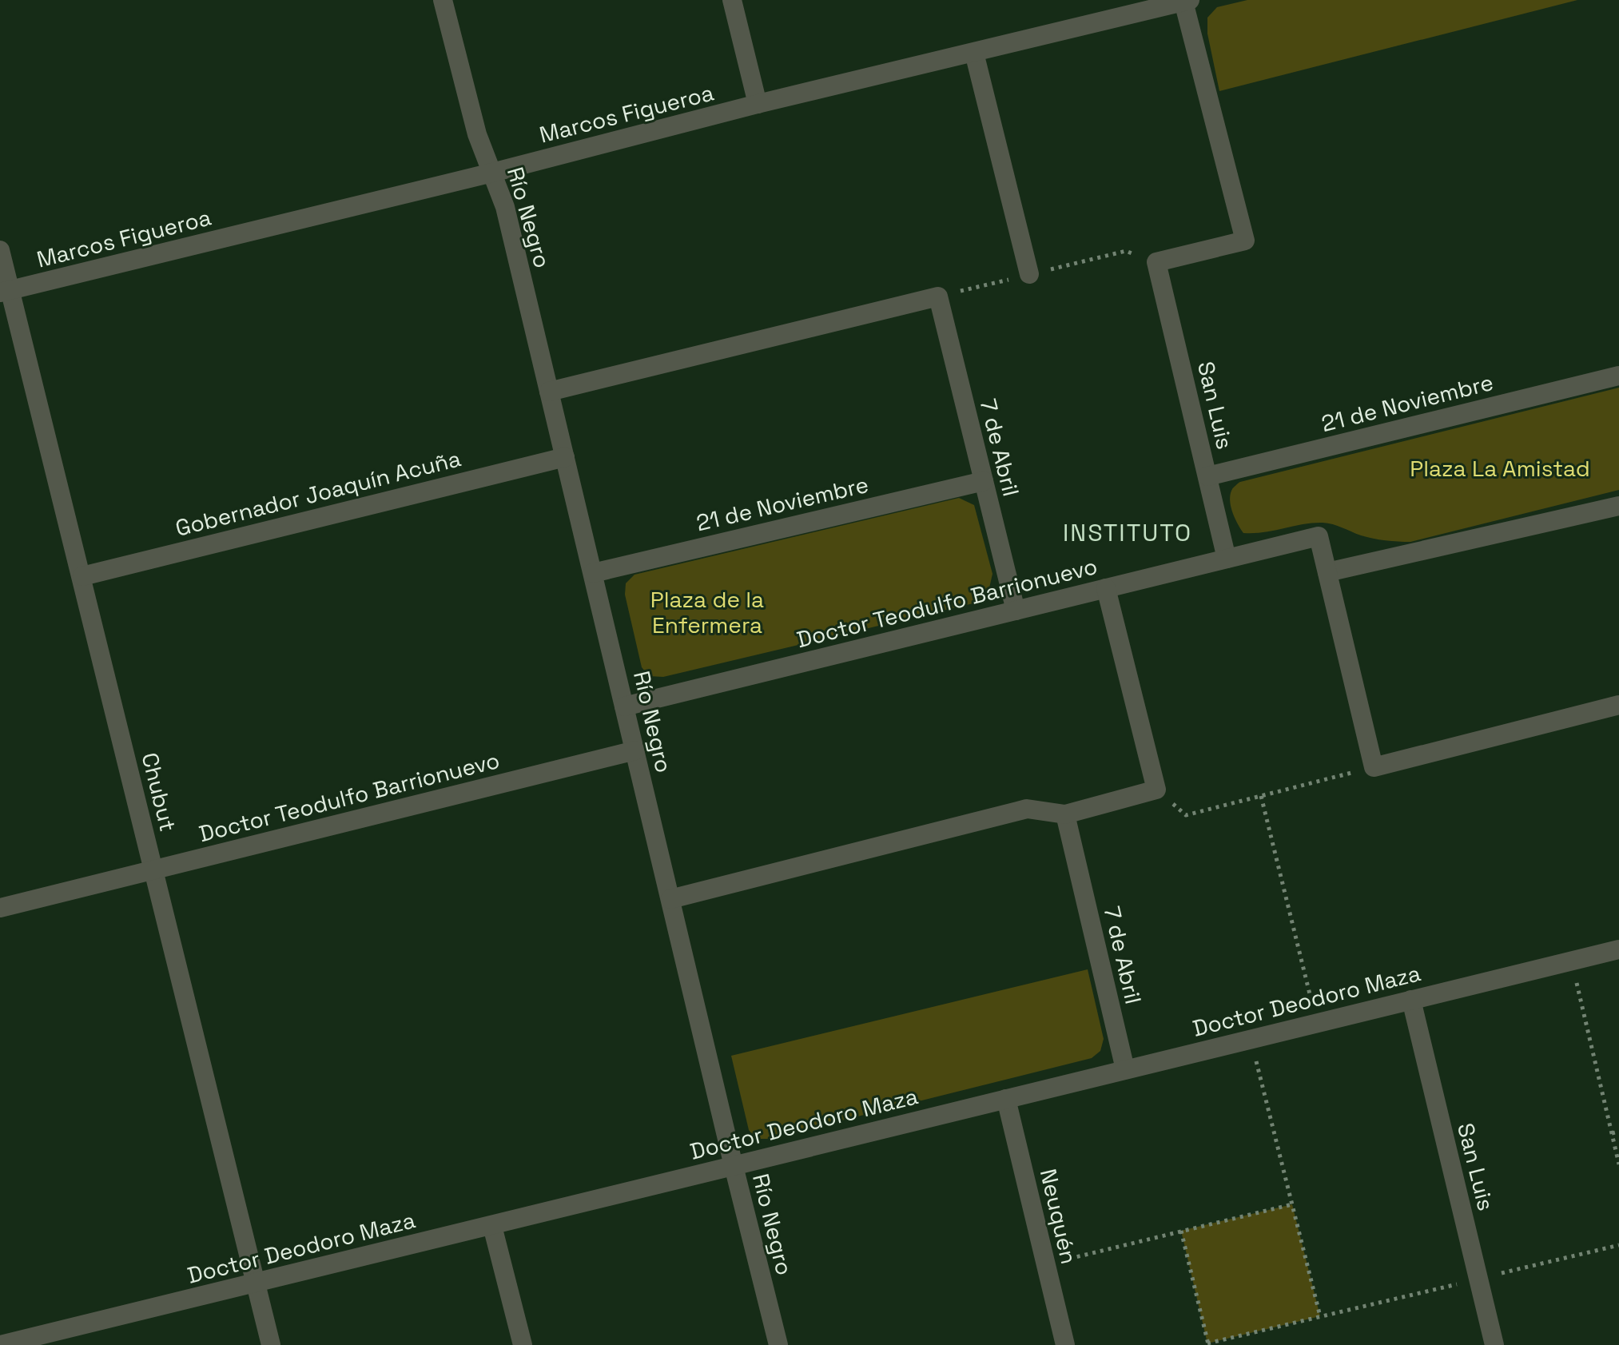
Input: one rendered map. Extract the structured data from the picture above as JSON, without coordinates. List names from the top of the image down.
{
  "streets": {
    "street": [
      "Marcos Figueroa",
      "Río Negro",
      "21 de Noviembre",
      "San Luis",
      "7 de Abril",
      "Gobernador Joaquín Acuña",
      "Doctor Teodulfo Barrionuevo",
      "Chubut",
      "Doctor Deodoro Maza",
      "Neuquén"
    ]
  },
  "crossings": [
    ["Marcos Figueroa", "Río Negro"],
    ["Marcos Figueroa", "San Luis"],
    ["Marcos Figueroa", "Chubut"],
    ["Río Negro", "21 de Noviembre"],
    ["Río Negro", "7 de Abril"],
    ["Río Negro", "Gobernador Joaquín Acuña"],
    ["Río Negro", "Doctor Teodulfo Barrionuevo"],
    ["Río Negro", "Doctor Deodoro Maza"],
    ["21 de Noviembre", "San Luis"],
    ["21 de Noviembre", "7 de Abril"],
    ["San Luis", "Doctor Teodulfo Barrionuevo"],
    ["San Luis", "Doctor Deodoro Maza"],
    ["7 de Abril", "Doctor Teodulfo Barrionuevo"],
    ["7 de Abril", "Doctor Deodoro Maza"],
    ["Gobernador Joaquín Acuña", "Chubut"],
    ["Doctor Teodulfo Barrionuevo", "Chubut"],
    ["Chubut", "Doctor Deodoro Maza"],
    ["Doctor Deodoro Maza", "Neuquén"]
  ],
  "districts": ["INSTITUTO"],
  "parks": ["Plaza La Amistad", "Plaza de la Enfermera"]
}
